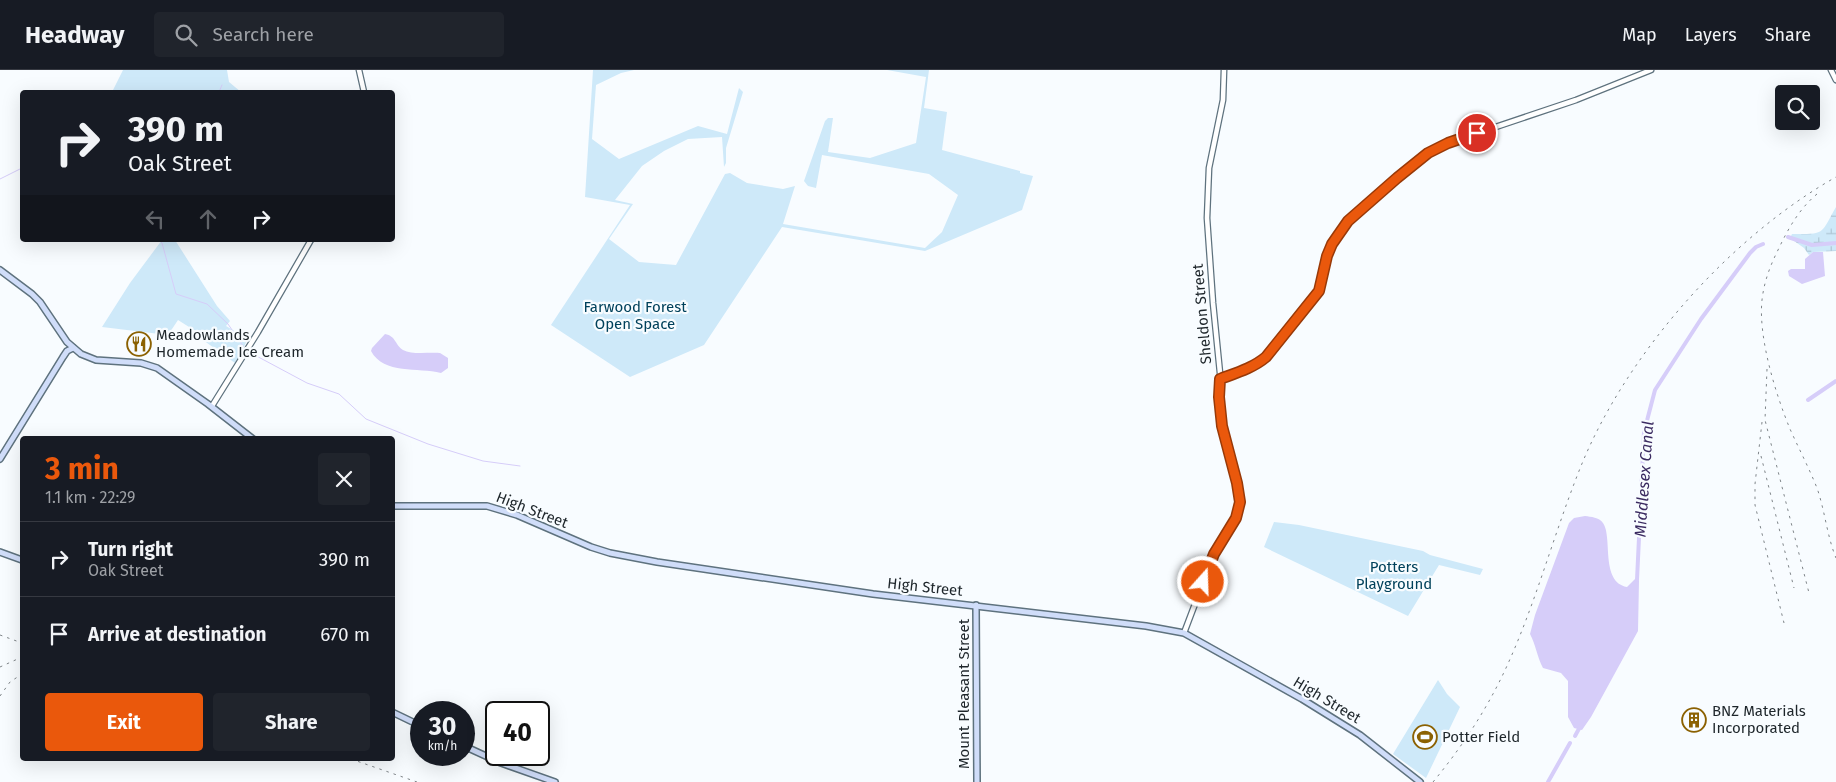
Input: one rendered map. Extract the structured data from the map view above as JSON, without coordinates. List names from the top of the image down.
{
  "streets": {
    "main road": ["High Street", "Mount Pleasant Street"],
    "street": ["Sheldon Street"]
  },
  "crossings": [
    ["Sheldon Street", "High Street"],
    ["High Street", "Mount Pleasant Street"]
  ],
  "water": ["Middlesex Canal"],
  "parks": ["Farwood Forest Open Space", "Potters Playground"],
  "places": {
    "restaurant": ["Meadowlands Homemade Ice Cream"],
    "building": ["BNZ Materials Incorporated"],
    "sports": ["Potter Field"]
  },
  "page": {
    "header": "Headway",
    "search": "Search here",
    "nav": ["Map", "Layers", "Share"],
    "turn": ["390 m", "Oak Street"],
    "heading": ["3 min", "1.1 km · 22:29"],
    "list": [
      {
        "name": "Turn right",
        "note": "Oak Street",
        "value": "390 m"
      },
      {
        "name": "Arrive at destination",
        "value": "670 m"
      }
    ],
    "buttons": ["Exit", "Share"],
    "speed": "30 km/h",
    "limit": "40"
  }
}
